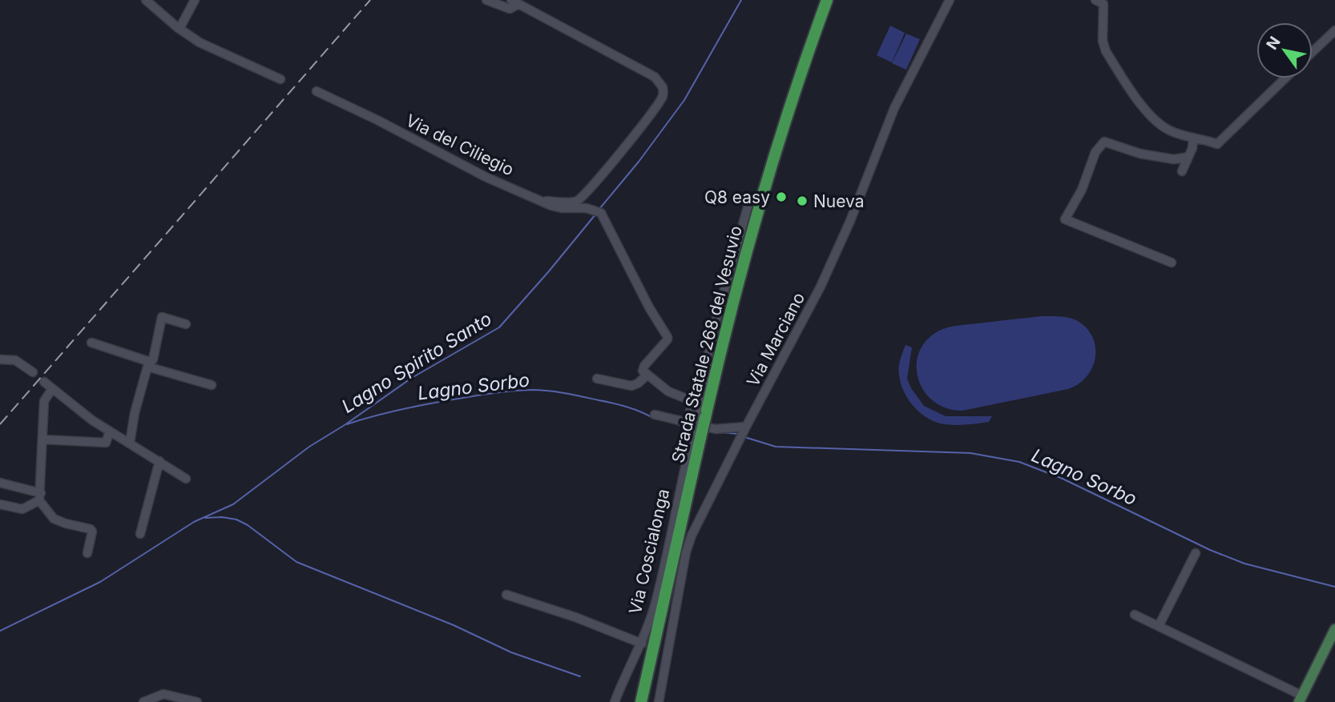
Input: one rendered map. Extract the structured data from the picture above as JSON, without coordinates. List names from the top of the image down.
{
  "streets": {
    "highway": ["Strada Statale 268 del Vesuvio"],
    "street": ["Via del Ciliegio", "Via Marciano", "Via Coscialonga"]
  },
  "crossings": [
    ["Strada Statale 268 del Vesuvio", "Via Coscialonga"]
  ],
  "water": ["Lagno Spirito Santo", "Lagno Sorbo"],
  "places": ["Q8 easy", "Nueva"],
  "north": "top left"
}
